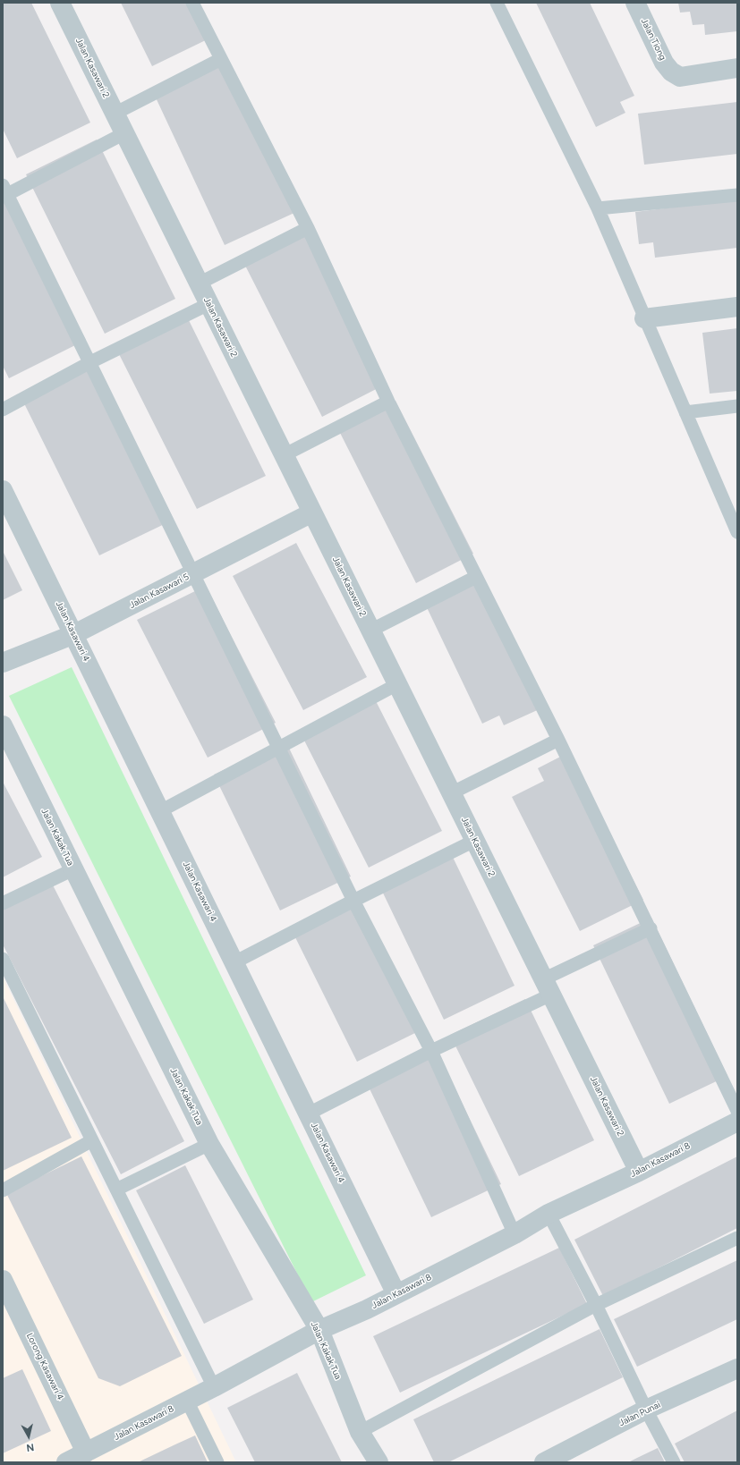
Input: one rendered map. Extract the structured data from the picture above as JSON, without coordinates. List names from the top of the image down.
{
  "streets": {
    "street": [
      "Jalan Tiong",
      "Jalan Kasawari 2",
      "Jalan Kasawari 5",
      "Jalan Kasawari 4",
      "Jalan Kakak Tua",
      "Jalan Kasawari 8",
      "Lorong Kasawari 4",
      "Jalan Punai"
    ]
  },
  "crossings": [
    ["Jalan Kasawari 2", "Jalan Kasawari 5"],
    ["Jalan Kasawari 2", "Jalan Kasawari 8"],
    ["Jalan Kasawari 5", "Jalan Kasawari 4"],
    ["Jalan Kasawari 4", "Jalan Kasawari 8"],
    ["Jalan Kakak Tua", "Jalan Kasawari 8"],
    ["Jalan Kasawari 8", "Lorong Kasawari 4"]
  ],
  "north": "bottom"
}
